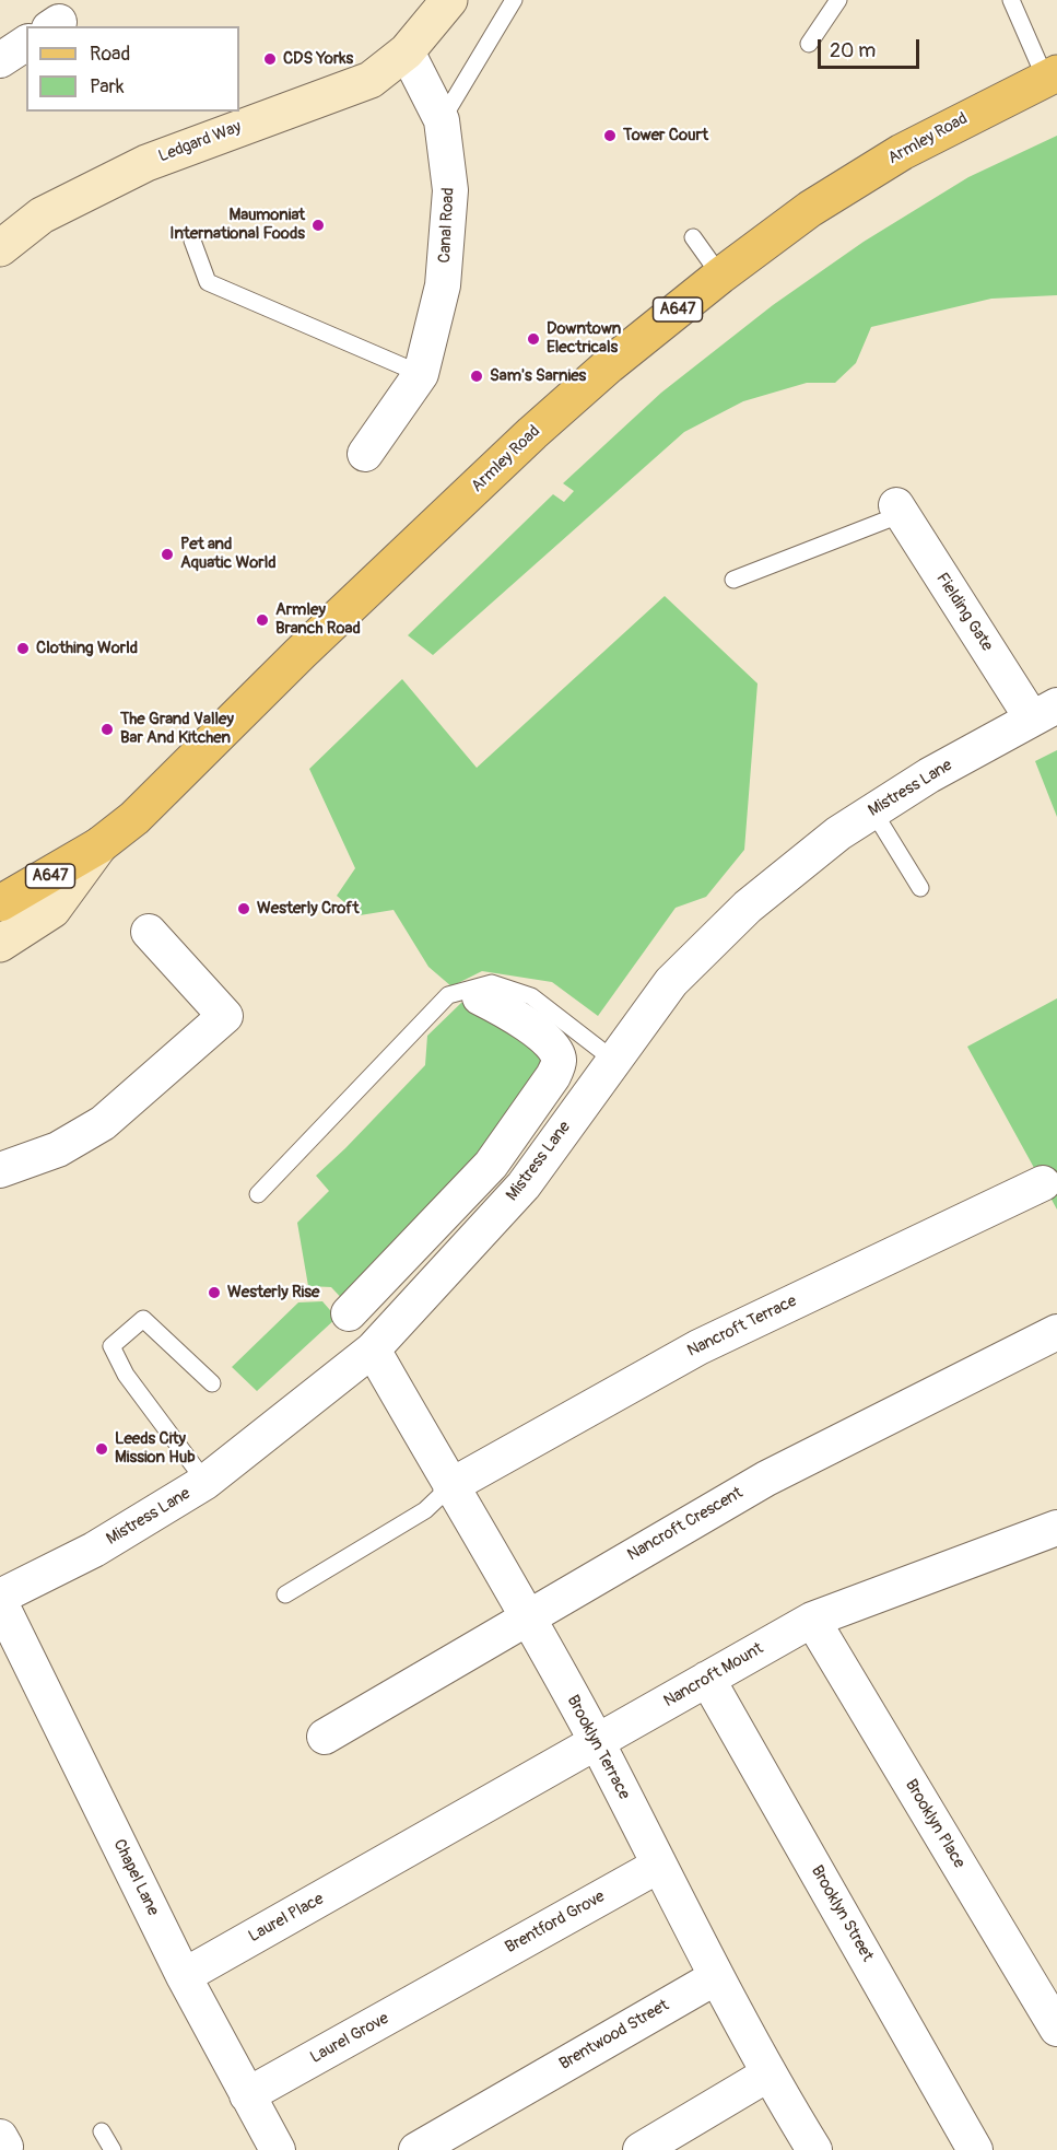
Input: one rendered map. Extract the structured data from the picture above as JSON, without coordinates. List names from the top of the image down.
{
  "streets": {
    "main road": ["Armley Road", "A647"],
    "street": [
      "Ledgard Way",
      "Canal Road",
      "Fielding Gate",
      "Mistress Lane",
      "Nancroft Terrace",
      "Nancroft Crescent",
      "Nancroft Mount",
      "Brooklyn Terrace",
      "Brooklyn Place",
      "Chapel Lane",
      "Brooklyn Street",
      "Laurel Place",
      "Brentford Grove",
      "Brentwood Street",
      "Laurel Grove"
    ]
  },
  "crossings": [
    ["Ledgard Way", "Canal Road"],
    ["Fielding Gate", "Mistress Lane"],
    ["Mistress Lane", "Brooklyn Terrace"],
    ["Nancroft Terrace", "Brooklyn Terrace"],
    ["Nancroft Crescent", "Brooklyn Terrace"],
    ["Nancroft Mount", "Brooklyn Terrace"],
    ["Nancroft Mount", "Brooklyn Place"],
    ["Nancroft Mount", "Brooklyn Street"],
    ["Nancroft Mount", "Laurel Place"],
    ["Brooklyn Terrace", "Brentford Grove"],
    ["Brooklyn Terrace", "Brentwood Street"],
    ["Chapel Lane", "Laurel Place"],
    ["Chapel Lane", "Laurel Grove"],
    ["Brentford Grove", "Laurel Grove"]
  ],
  "places": [
    "CDS Yorks",
    "Tower Court",
    "Maumoniat International Foods",
    "Downtown Electricals",
    "Sam's Sarnies",
    "Pet and Aquatic World",
    "Armley Branch Road",
    "Clothing World",
    "The Grand Valley Bar And Kitchen",
    "Westerly Croft",
    "Westerly Rise",
    "Leeds City Mission Hub"
  ],
  "legend": ["Road", "Park"],
  "scale_bar": "20 m"
}
